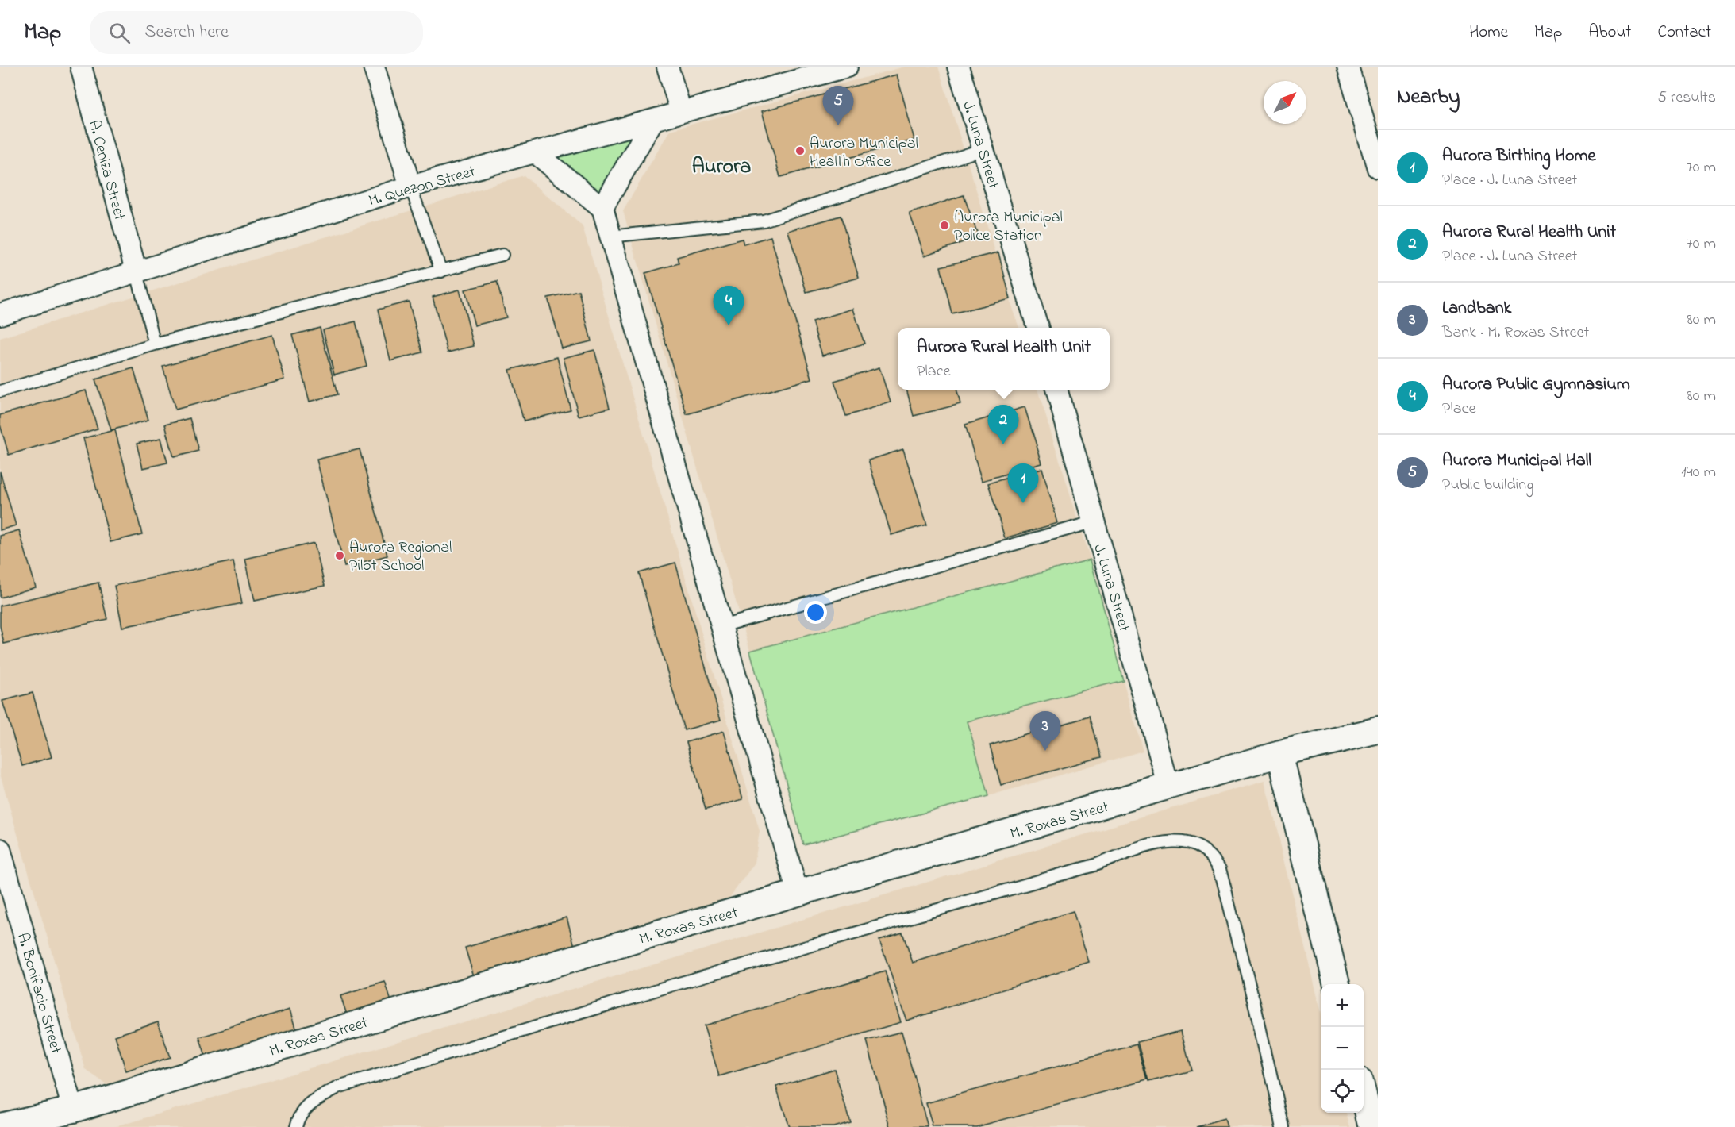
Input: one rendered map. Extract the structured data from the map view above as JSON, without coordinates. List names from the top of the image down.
{
  "streets": {
    "street": [
      "J. Luna Street",
      "A. Ceniza Street",
      "M. Quezon Street",
      "M. Roxas Street",
      "A. Bonifacio Street"
    ]
  },
  "crossings": [
    ["J. Luna Street", "M. Roxas Street"],
    ["A. Ceniza Street", "M. Quezon Street"],
    ["M. Roxas Street", "A. Bonifacio Street"]
  ],
  "districts": ["Aurora"],
  "places": ["Aurora Municipal Health Office", "Aurora Municipal Police Station", "Aurora Regional Pilot School"],
  "north": "top right",
  "page": {
    "header": "Map",
    "search": "Search here",
    "nav": [
      "Home",
      "Map",
      "About",
      "Contact"
    ],
    "heading": ["Nearby", "5 results"],
    "pins": [
      "5",
      "4",
      "2",
      "1",
      "3"
    ],
    "list": [
      {
        "mark": "1",
        "name": "Aurora Birthing Home",
        "note": "Place · J. Luna Street",
        "value": "70 m"
      },
      {
        "mark": "2",
        "name": "Aurora Rural Health Unit",
        "note": "Place · J. Luna Street",
        "value": "70 m"
      },
      {
        "mark": "3",
        "name": "Landbank",
        "note": "Bank · M. Roxas Street",
        "value": "80 m"
      },
      {
        "mark": "4",
        "name": "Aurora Public Gymnasium",
        "note": "Place",
        "value": "80 m"
      },
      {
        "mark": "5",
        "name": "Aurora Municipal Hall",
        "note": "Public building",
        "value": "140 m"
      }
    ],
    "popup": ["Aurora Rural Health Unit", "Place"],
    "map_buttons": ["+", "−"]
  }
}
